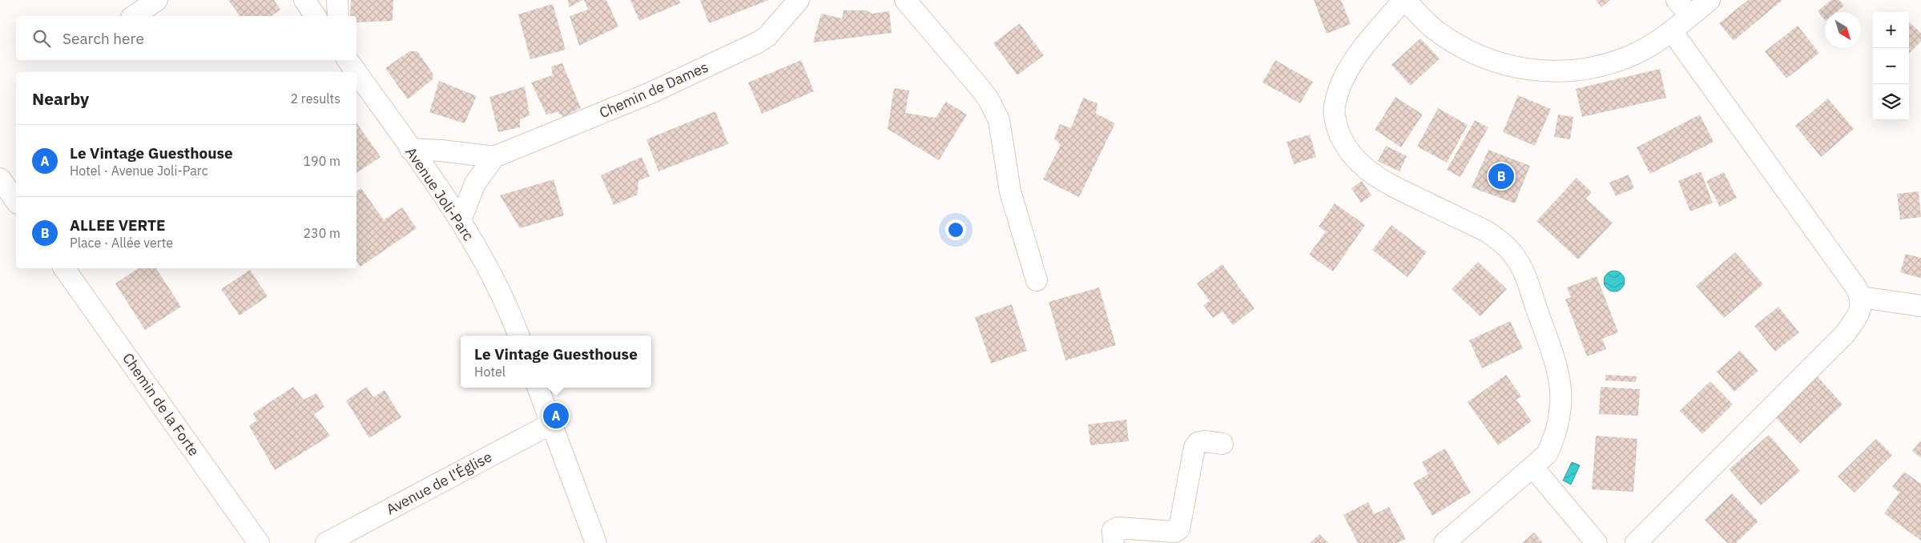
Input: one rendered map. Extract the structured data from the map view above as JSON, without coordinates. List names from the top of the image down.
{
  "streets": {
    "street": [
      "Chemin de Dames",
      "Avenue Joli-Parc",
      "Chemin de la Forte",
      "Avenue de l'Église"
    ]
  },
  "north": "bottom right",
  "page": {
    "map_buttons": ["+", "−"],
    "search": "Search here",
    "heading": ["Nearby", "2 results"],
    "list": [
      {
        "mark": "A",
        "name": "Le Vintage Guesthouse",
        "note": "Hotel · Avenue Joli-Parc",
        "value": "190 m"
      },
      {
        "mark": "B",
        "name": "ALLEE VERTE",
        "note": "Place · Allée verte",
        "value": "230 m"
      }
    ],
    "pins": ["B", "A"],
    "popup": ["Le Vintage Guesthouse", "Hotel"]
  }
}
